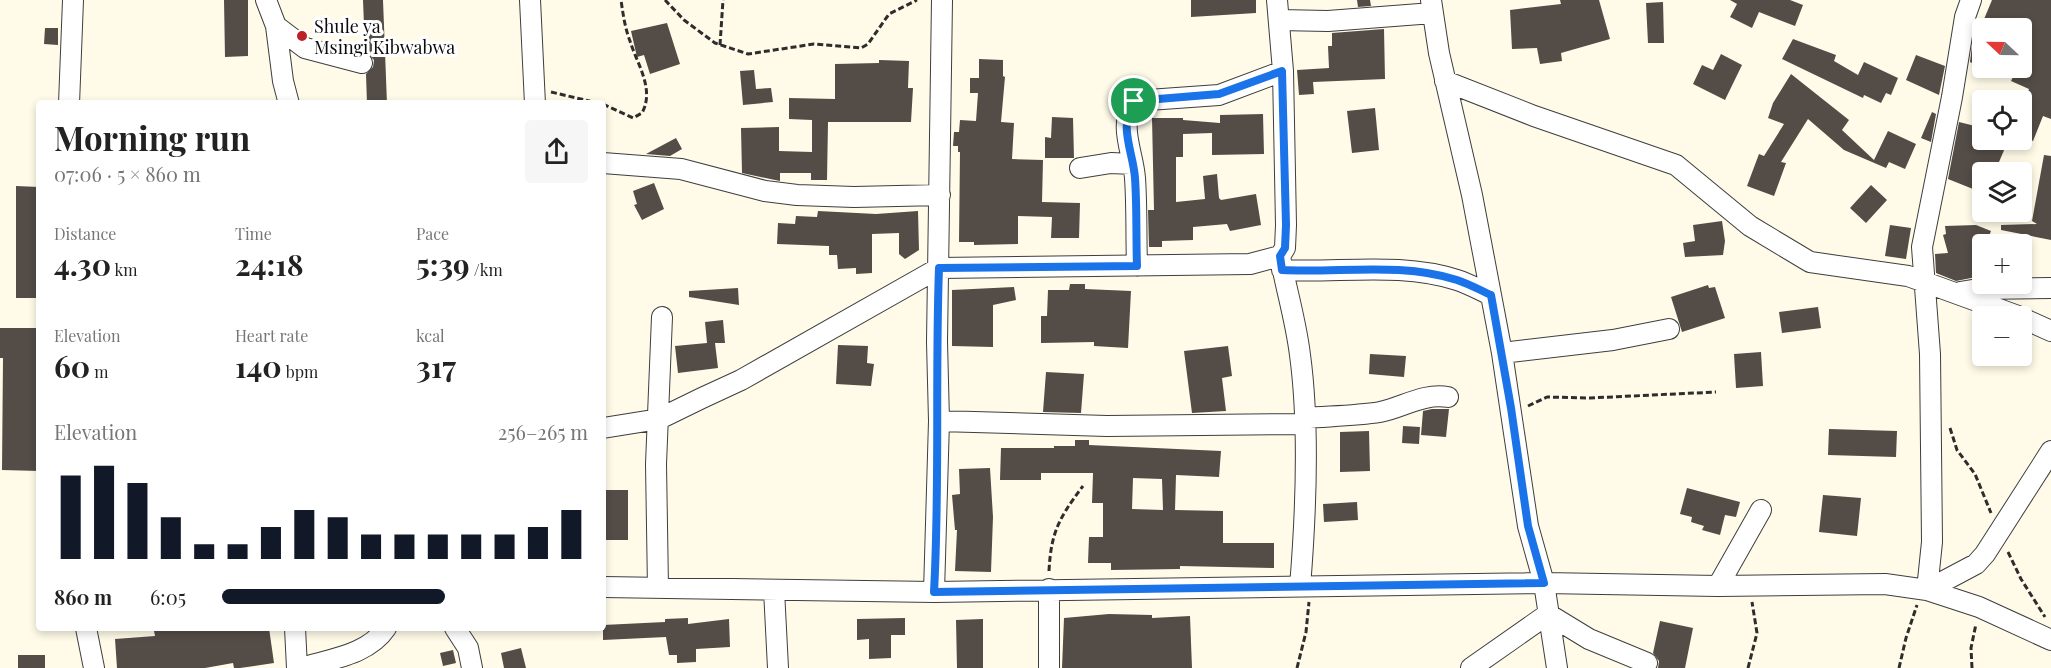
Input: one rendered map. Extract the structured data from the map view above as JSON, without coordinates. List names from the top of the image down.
{
  "places": ["Shule ya Msingi Kibwabwa"],
  "north": "left",
  "page": {
    "map_buttons": ["+", "−"],
    "heading": ["Morning run", "07:06 · 5 × 860 m"],
    "stats": [
      ["Distance", "4.30 km"],
      ["Time", "24:18"],
      ["Pace", "5:39 /km"],
      ["Elevation", "60 m"],
      ["Heart rate", "140 bpm"],
      ["kcal", "317"]
    ],
    "chart": ["Elevation", "256–265 m"],
    "list": [
      {
        "name": "860 m",
        "note": "6:05"
      }
    ]
  }
}
